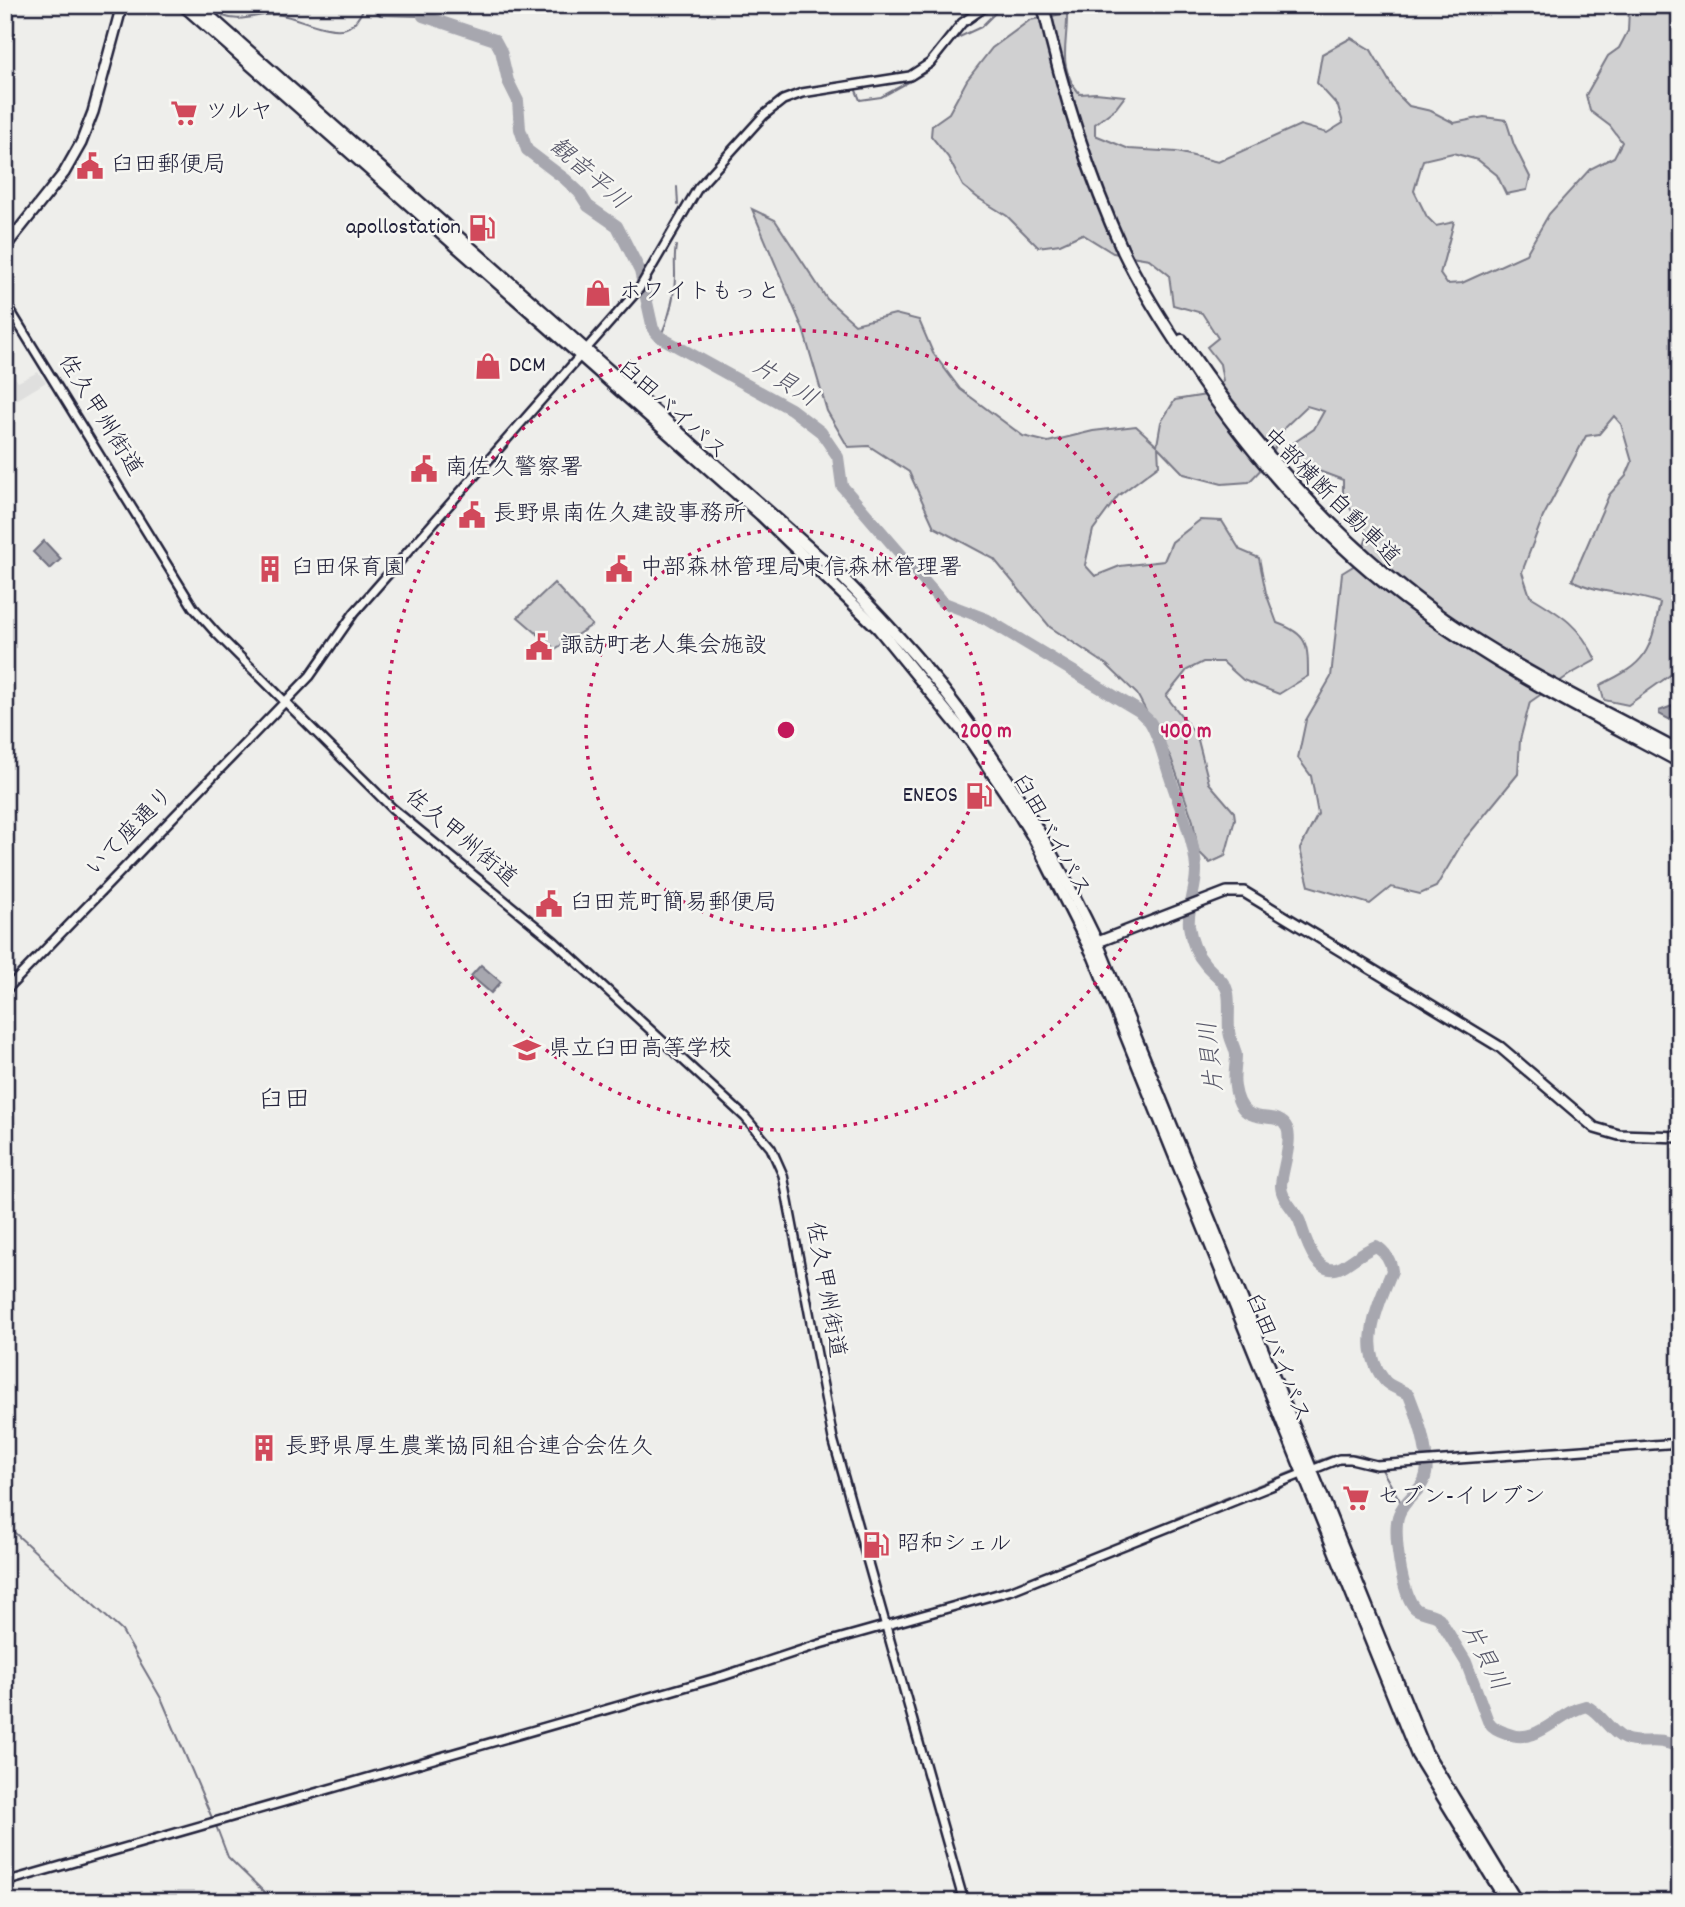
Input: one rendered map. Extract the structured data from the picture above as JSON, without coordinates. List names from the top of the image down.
{
  "streets": {
    "highway": ["臼田バイパス", "中部横断自動車道"],
    "street": ["佐久甲州街道", "いて座通り"]
  },
  "crossings": [
    ["臼田バイパス", "いて座通り"],
    ["佐久甲州街道", "いて座通り"]
  ],
  "districts": ["臼田"],
  "water": ["観音平川", "片貝川"],
  "places": {
    "supermarket": ["ツルヤ", "セブン-イレブン"],
    "public building": [
      "臼田郵便局",
      "南佐久警察署",
      "長野県南佐久建設事務所",
      "中部森林管理局東信森林管理署",
      "諏訪町老人集会施設",
      "臼田荒町簡易郵便局"
    ],
    "fuel station": ["apollostation", "ENEOS", "昭和シェル"],
    "shop": ["ホワイトもっと", "DCM"],
    "building": ["臼田保育園", "長野県厚生農業協同組合連合会佐久"],
    "school or university": ["県立臼田高等学校"]
  },
  "rings": ["200 m", "400 m"]
}
